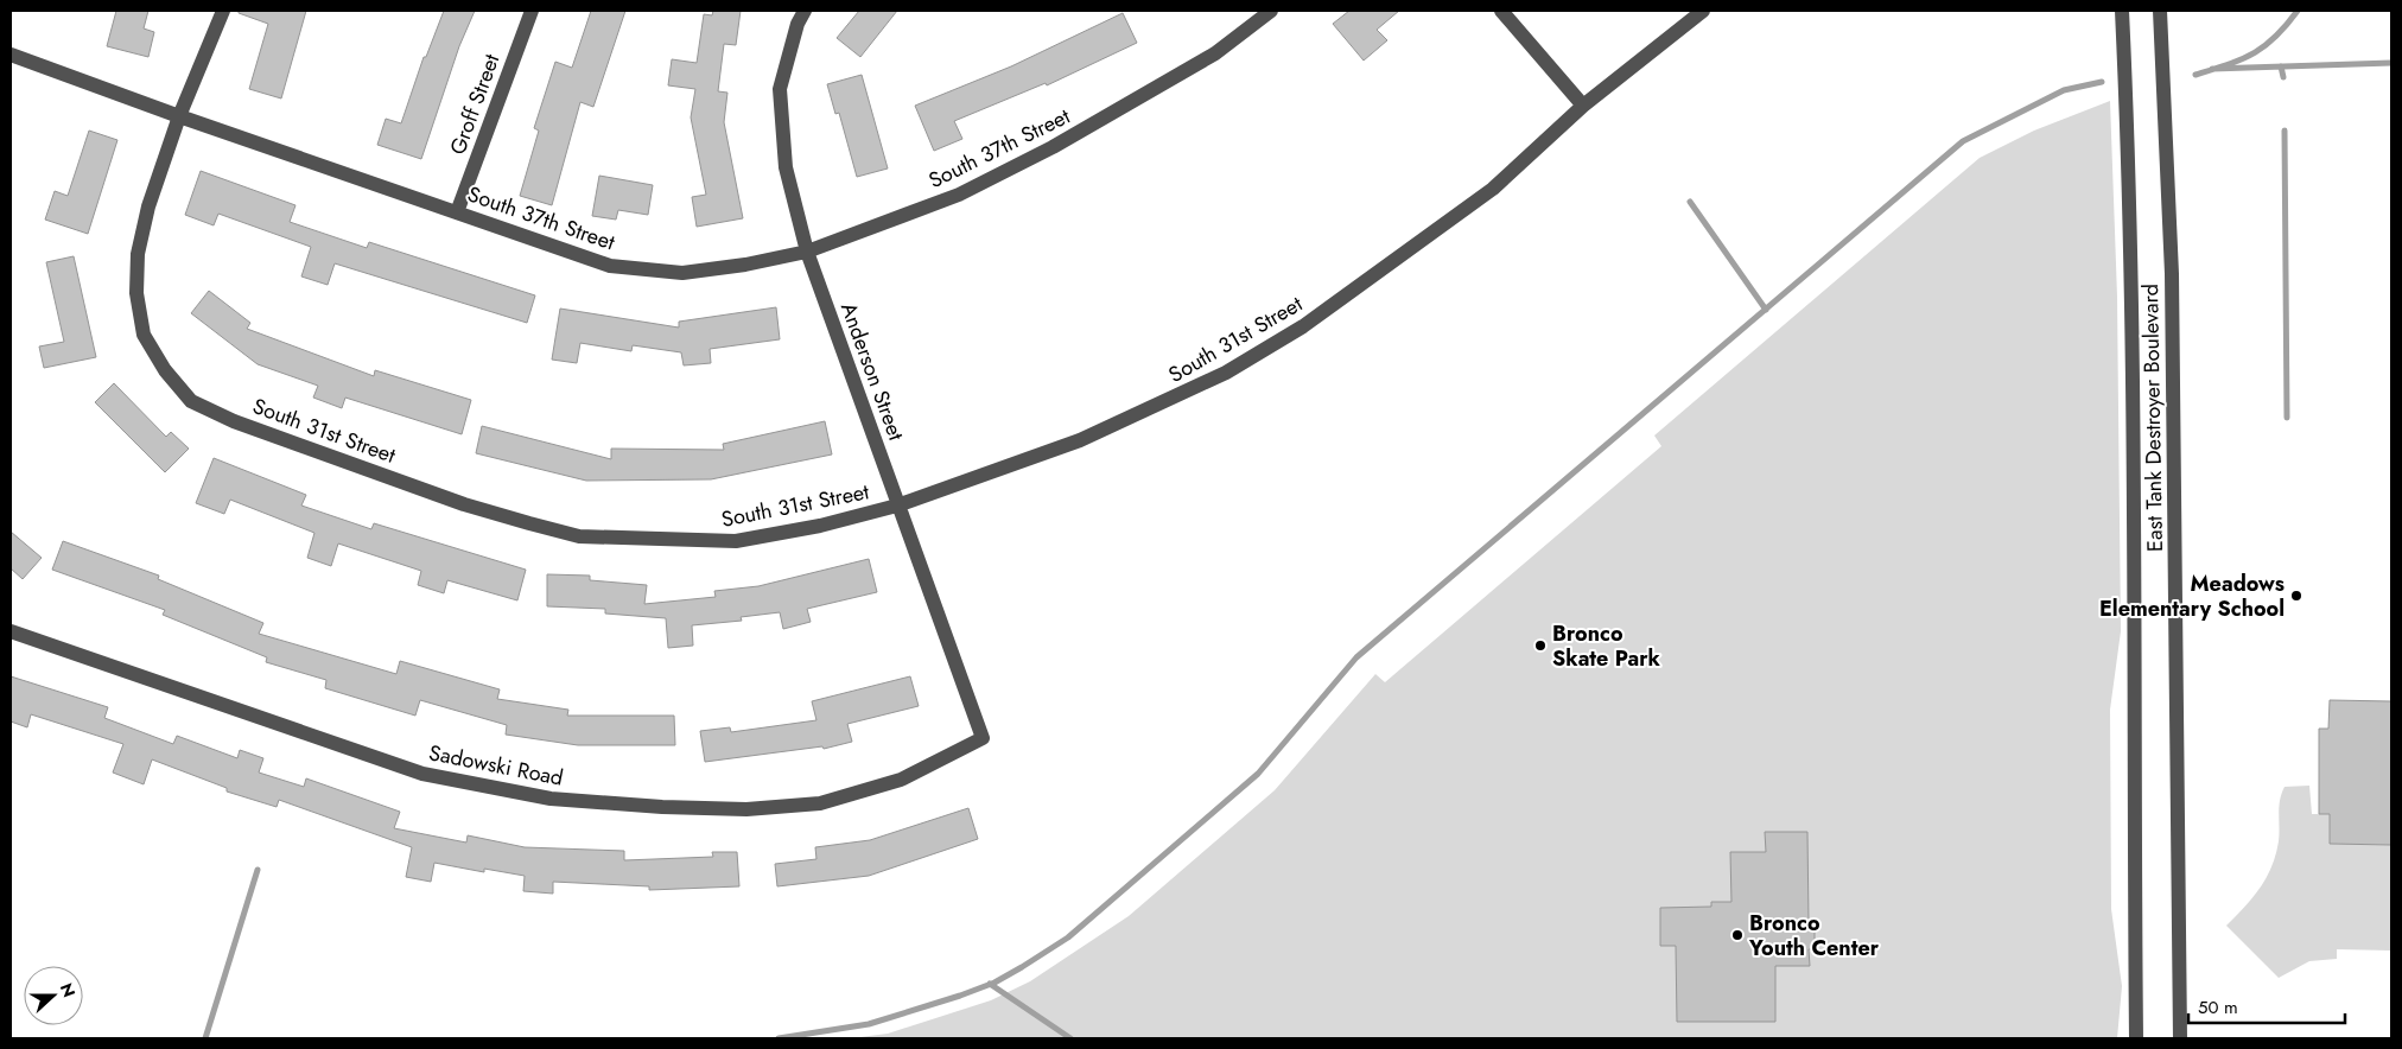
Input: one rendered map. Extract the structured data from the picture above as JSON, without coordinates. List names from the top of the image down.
{
  "streets": {
    "street": [
      "Groff Street",
      "South 37th Street",
      "South 31st Street",
      "Anderson Street",
      "East Tank Destroyer Boulevard",
      "Sadowski Road"
    ]
  },
  "crossings": [
    ["Groff Street", "South 37th Street"],
    ["South 37th Street", "South 31st Street"],
    ["South 37th Street", "Anderson Street"],
    ["South 31st Street", "Anderson Street"],
    ["Anderson Street", "Sadowski Road"]
  ],
  "places": ["Meadows Elementary School", "Bronco Skate Park", "Bronco Youth Center"],
  "scale_bar": "50 m",
  "north": "right"
}
